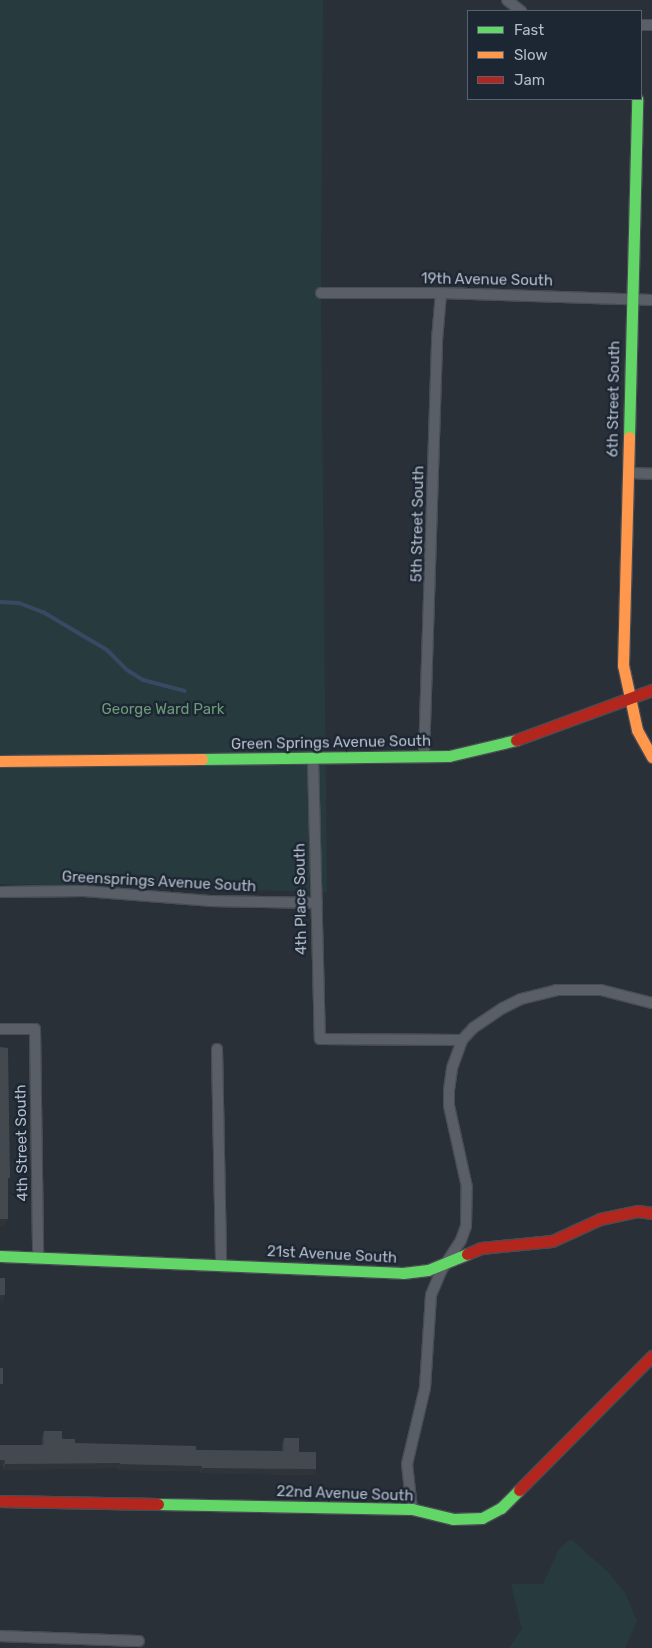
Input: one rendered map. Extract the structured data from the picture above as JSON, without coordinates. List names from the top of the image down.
{
  "streets": {
    "street": [
      "19th Avenue South",
      "6th Street South",
      "5th Street South",
      "Green Springs Avenue South",
      "Greensprings Avenue South",
      "4th Place South",
      "4th Street South",
      "21st Avenue South",
      "22nd Avenue South"
    ]
  },
  "crossings": [
    ["19th Avenue South", "6th Street South"],
    ["19th Avenue South", "5th Street South"],
    ["6th Street South", "Green Springs Avenue South"],
    ["5th Street South", "Green Springs Avenue South"],
    ["Green Springs Avenue South", "4th Place South"],
    ["Greensprings Avenue South", "4th Place South"],
    ["4th Street South", "21st Avenue South"]
  ],
  "parks": ["George Ward Park"],
  "legend": ["Fast", "Slow", "Jam"]
}
